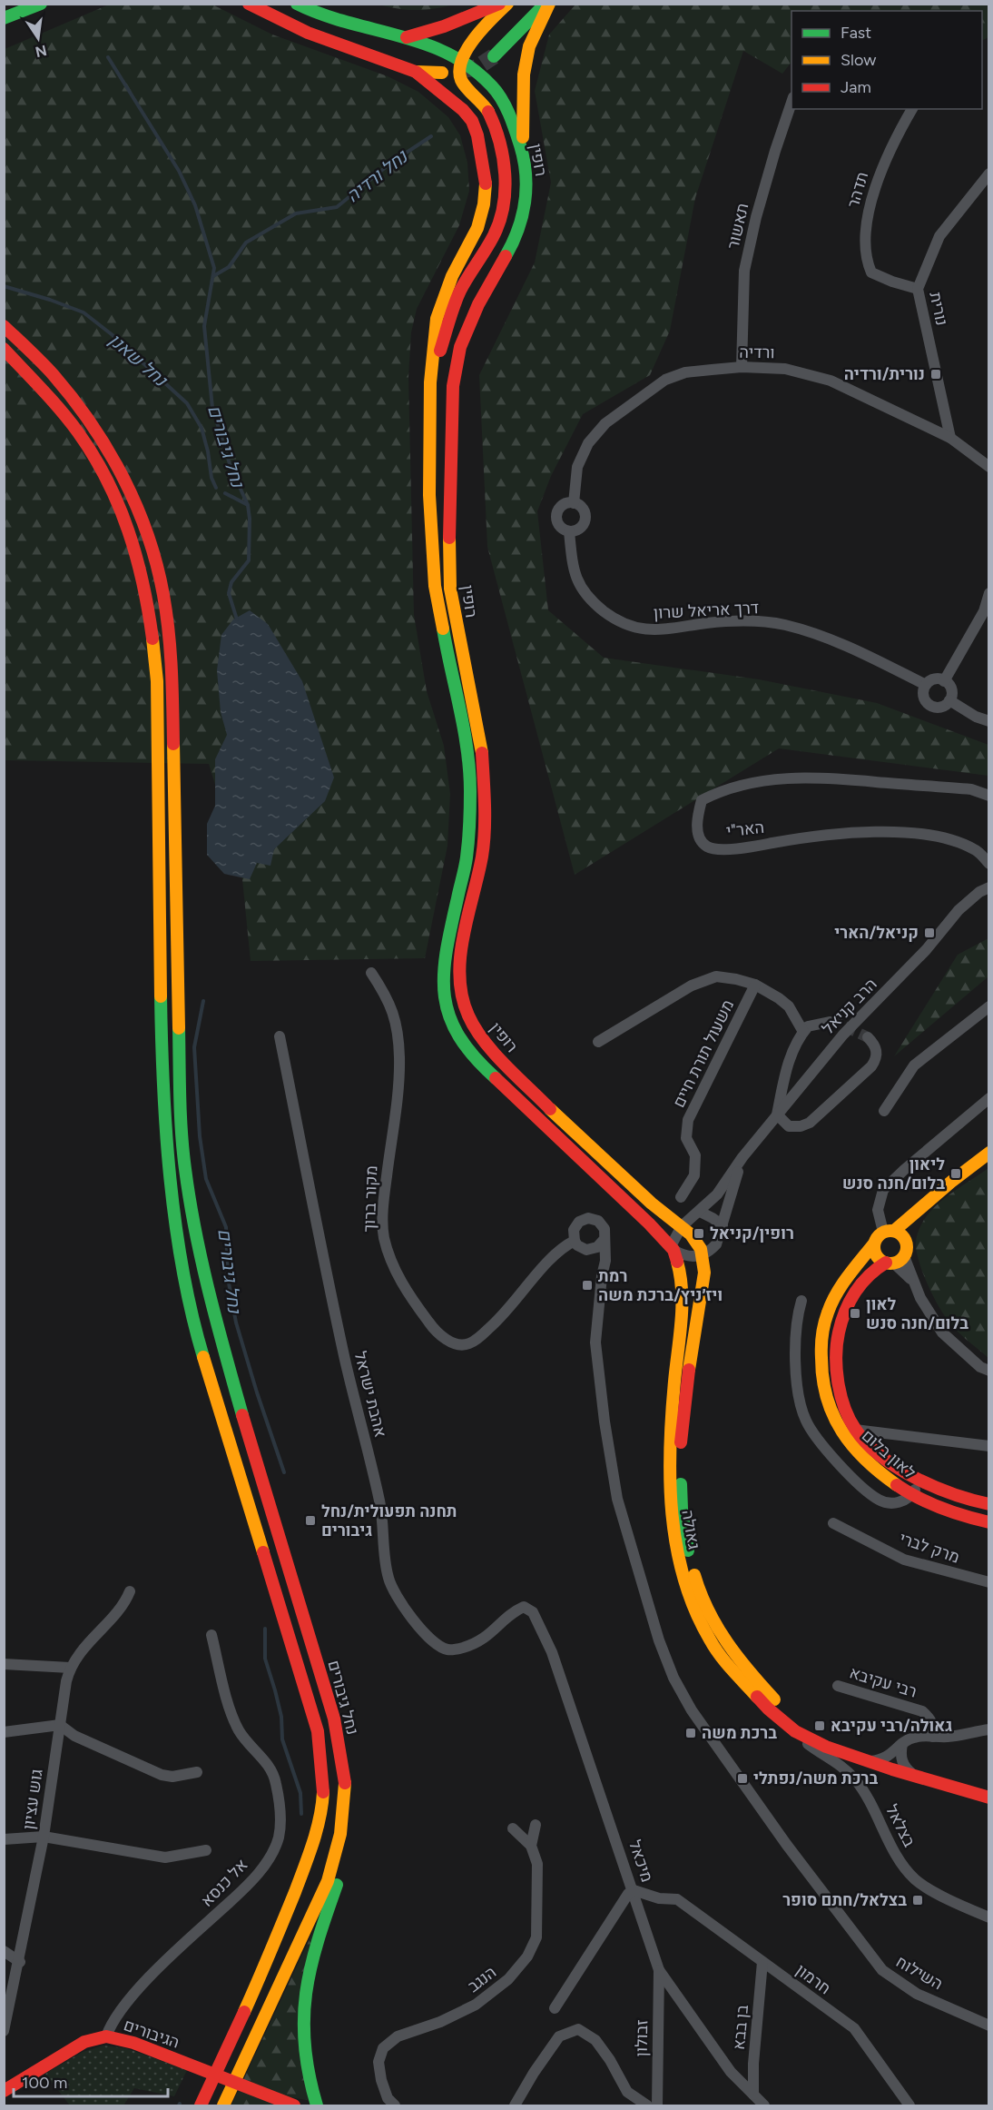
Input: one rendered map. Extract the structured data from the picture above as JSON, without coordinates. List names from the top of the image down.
{
  "streets": {
    "main road": [
      "רופין",
      "לאון בלום",
      "גאולה",
      "נחל גיבורים",
      "הגיבורים"
    ],
    "street": [
      "תדהר",
      "תאשור",
      "נורית",
      "ורדיה",
      "דרך אריאל שרון",
      "האר\"י",
      "הרב קניאל",
      "משעול תורת חיים",
      "מקור ברוך",
      "אהבת ישראל",
      "מרק לברי",
      "רבי עקיבא",
      "גוש עציון",
      "בצלאל",
      "מיכאל",
      "אל כנסא",
      "השילוח",
      "הנגב",
      "חרמון",
      "בן בבא",
      "זבולון"
    ]
  },
  "crossings": [
    ["רופין", "הרב קניאל"],
    ["רופין", "גאולה"],
    ["תדהר", "נורית"],
    ["תאשור", "ורדיה"],
    ["נורית", "ורדיה"],
    ["ורדיה", "דרך אריאל שרון"],
    ["הרב קניאל", "גאולה"],
    ["אהבת ישראל", "מיכאל"],
    ["גאולה", "בצלאל"],
    ["מיכאל", "חרמון"],
    ["מיכאל", "בן בבא"],
    ["מיכאל", "זבולון"],
    ["אל כנסא", "הגיבורים"],
    ["חרמון", "בן בבא"]
  ],
  "water": ["נחל ורדיה", "נחל שאנן", "נחל גיבורים"],
  "places": {
    "transit": [
      "נורית/ורדיה",
      "קניאל/הארי",
      "ליאון בלום/חנה סנש",
      "רופין/קניאל",
      "רמת ויז׳ניץ/ברכת משה",
      "לאון בלום/חנה סנש",
      "תחנה תפעולית/נחל גיבורים",
      "גאולה/רבי עקיבא",
      "ברכת משה",
      "ברכת משה/נפתלי",
      "בצלאל/חתם סופר"
    ]
  },
  "legend": ["Fast", "Slow", "Jam"],
  "scale_bar": "100 m",
  "north": "bottom"
}
